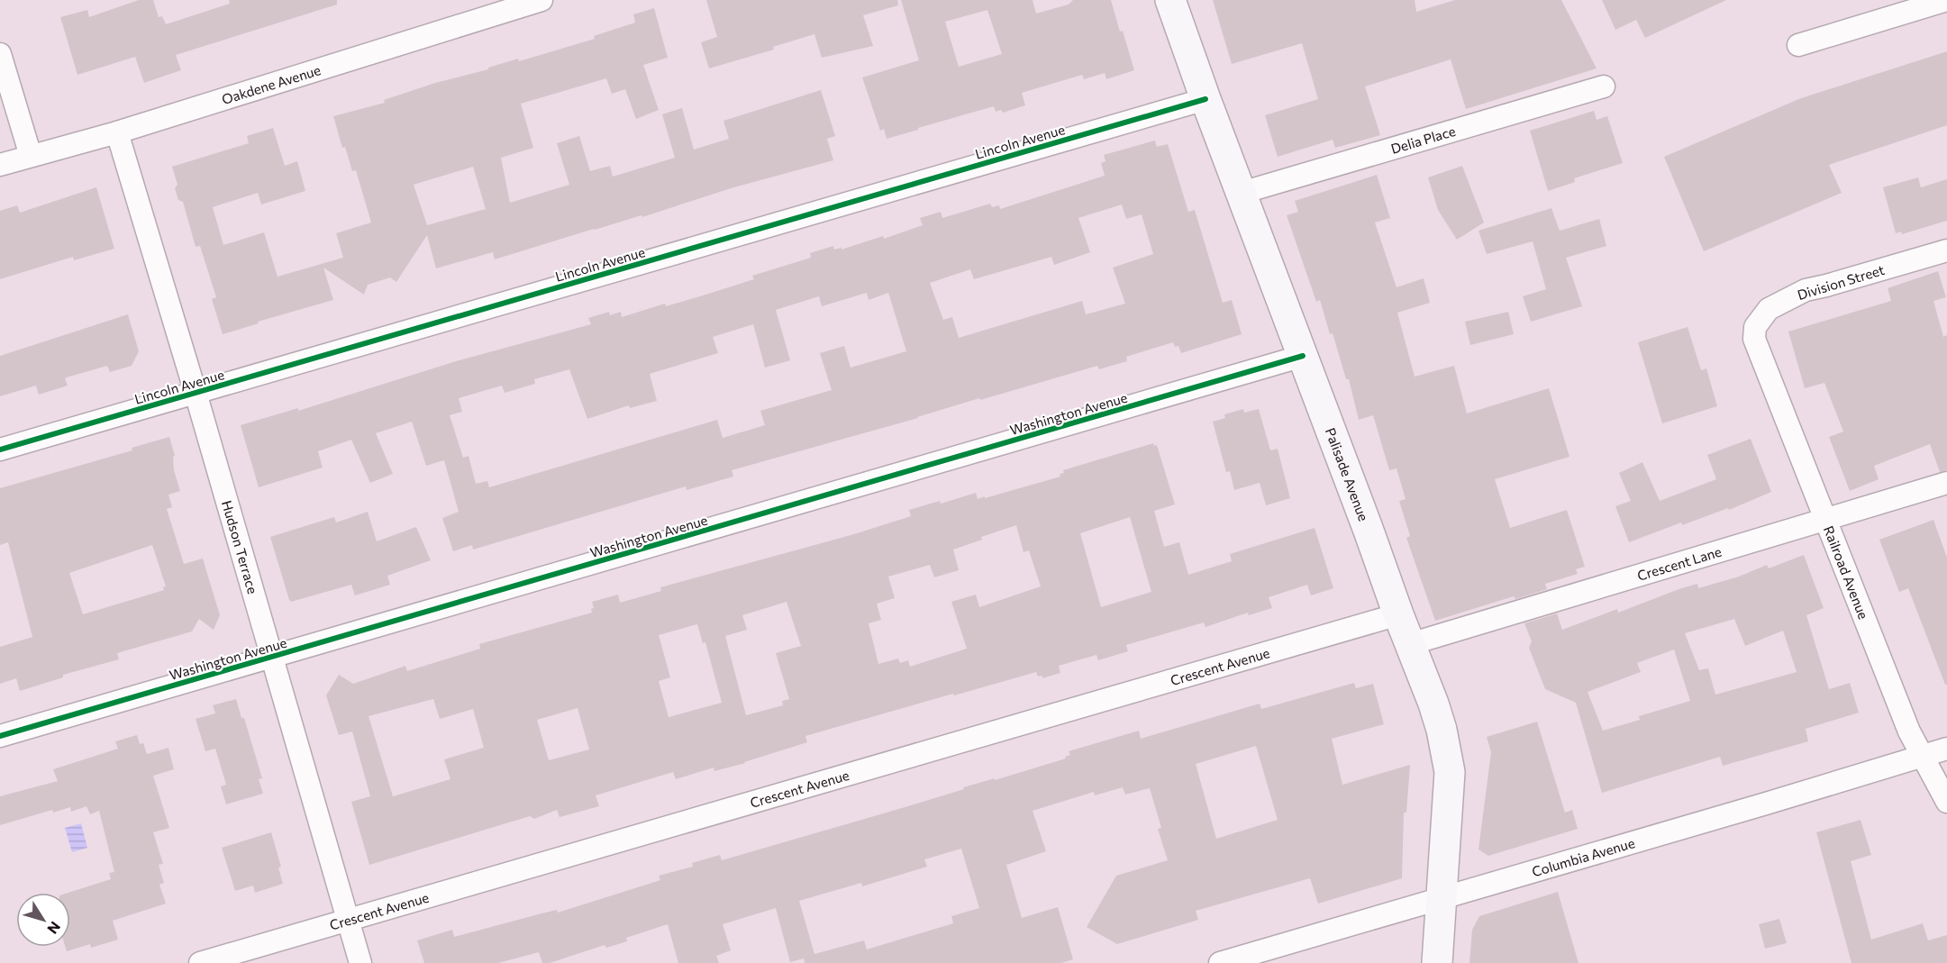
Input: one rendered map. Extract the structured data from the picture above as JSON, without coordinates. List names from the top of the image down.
{
  "streets": {
    "main road": ["Palisade Avenue"],
    "street": [
      "Oakdene Avenue",
      "Delia Place",
      "Lincoln Avenue",
      "Division Street",
      "Washington Avenue",
      "Hudson Terrace",
      "Crescent Lane",
      "Railroad Avenue",
      "Crescent Avenue",
      "Columbia Avenue"
    ]
  },
  "crossings": [
    ["Oakdene Avenue", "Hudson Terrace"],
    ["Delia Place", "Palisade Avenue"],
    ["Lincoln Avenue", "Palisade Avenue"],
    ["Lincoln Avenue", "Hudson Terrace"],
    ["Division Street", "Railroad Avenue"],
    ["Washington Avenue", "Palisade Avenue"],
    ["Washington Avenue", "Hudson Terrace"],
    ["Palisade Avenue", "Crescent Lane"],
    ["Palisade Avenue", "Crescent Avenue"],
    ["Palisade Avenue", "Columbia Avenue"],
    ["Hudson Terrace", "Crescent Avenue"],
    ["Crescent Lane", "Railroad Avenue"],
    ["Railroad Avenue", "Columbia Avenue"]
  ],
  "north": "bottom right"
}
